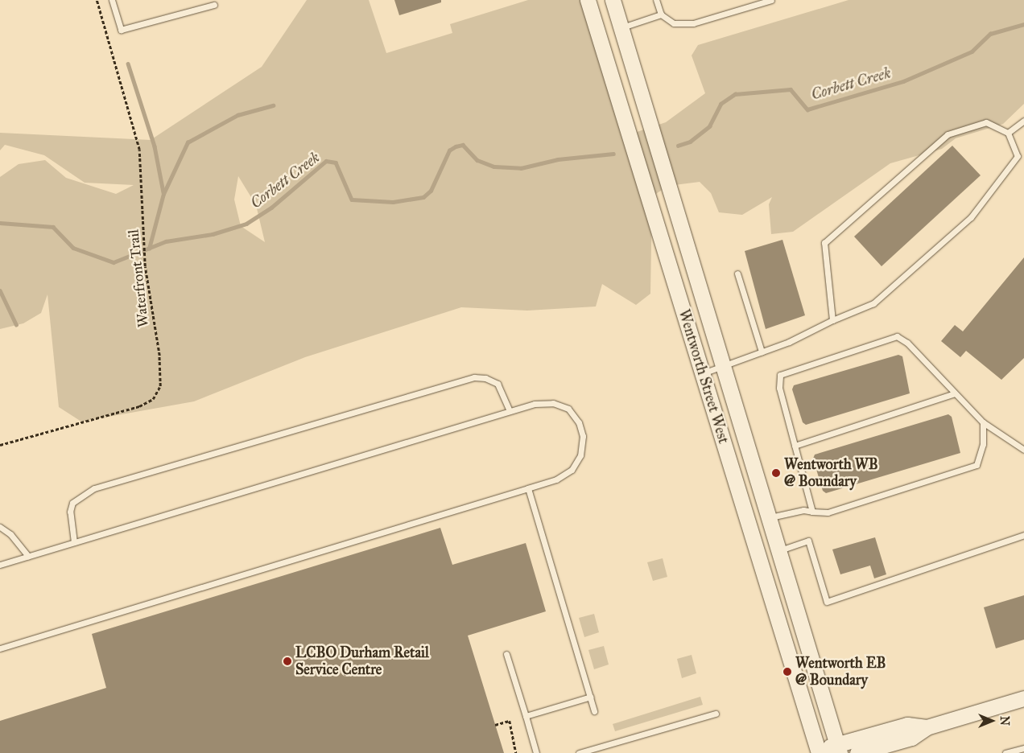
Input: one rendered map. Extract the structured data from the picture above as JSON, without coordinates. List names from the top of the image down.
{
  "streets": {
    "main road": ["Wentworth Street West"],
    "path": ["Waterfront Trail"]
  },
  "water": ["Corbett Creek"],
  "places": ["Wentworth WB @ Boundary", "LCBO Durham Retail Service Centre", "Wentworth EB @ Boundary"],
  "north": "right"
}
